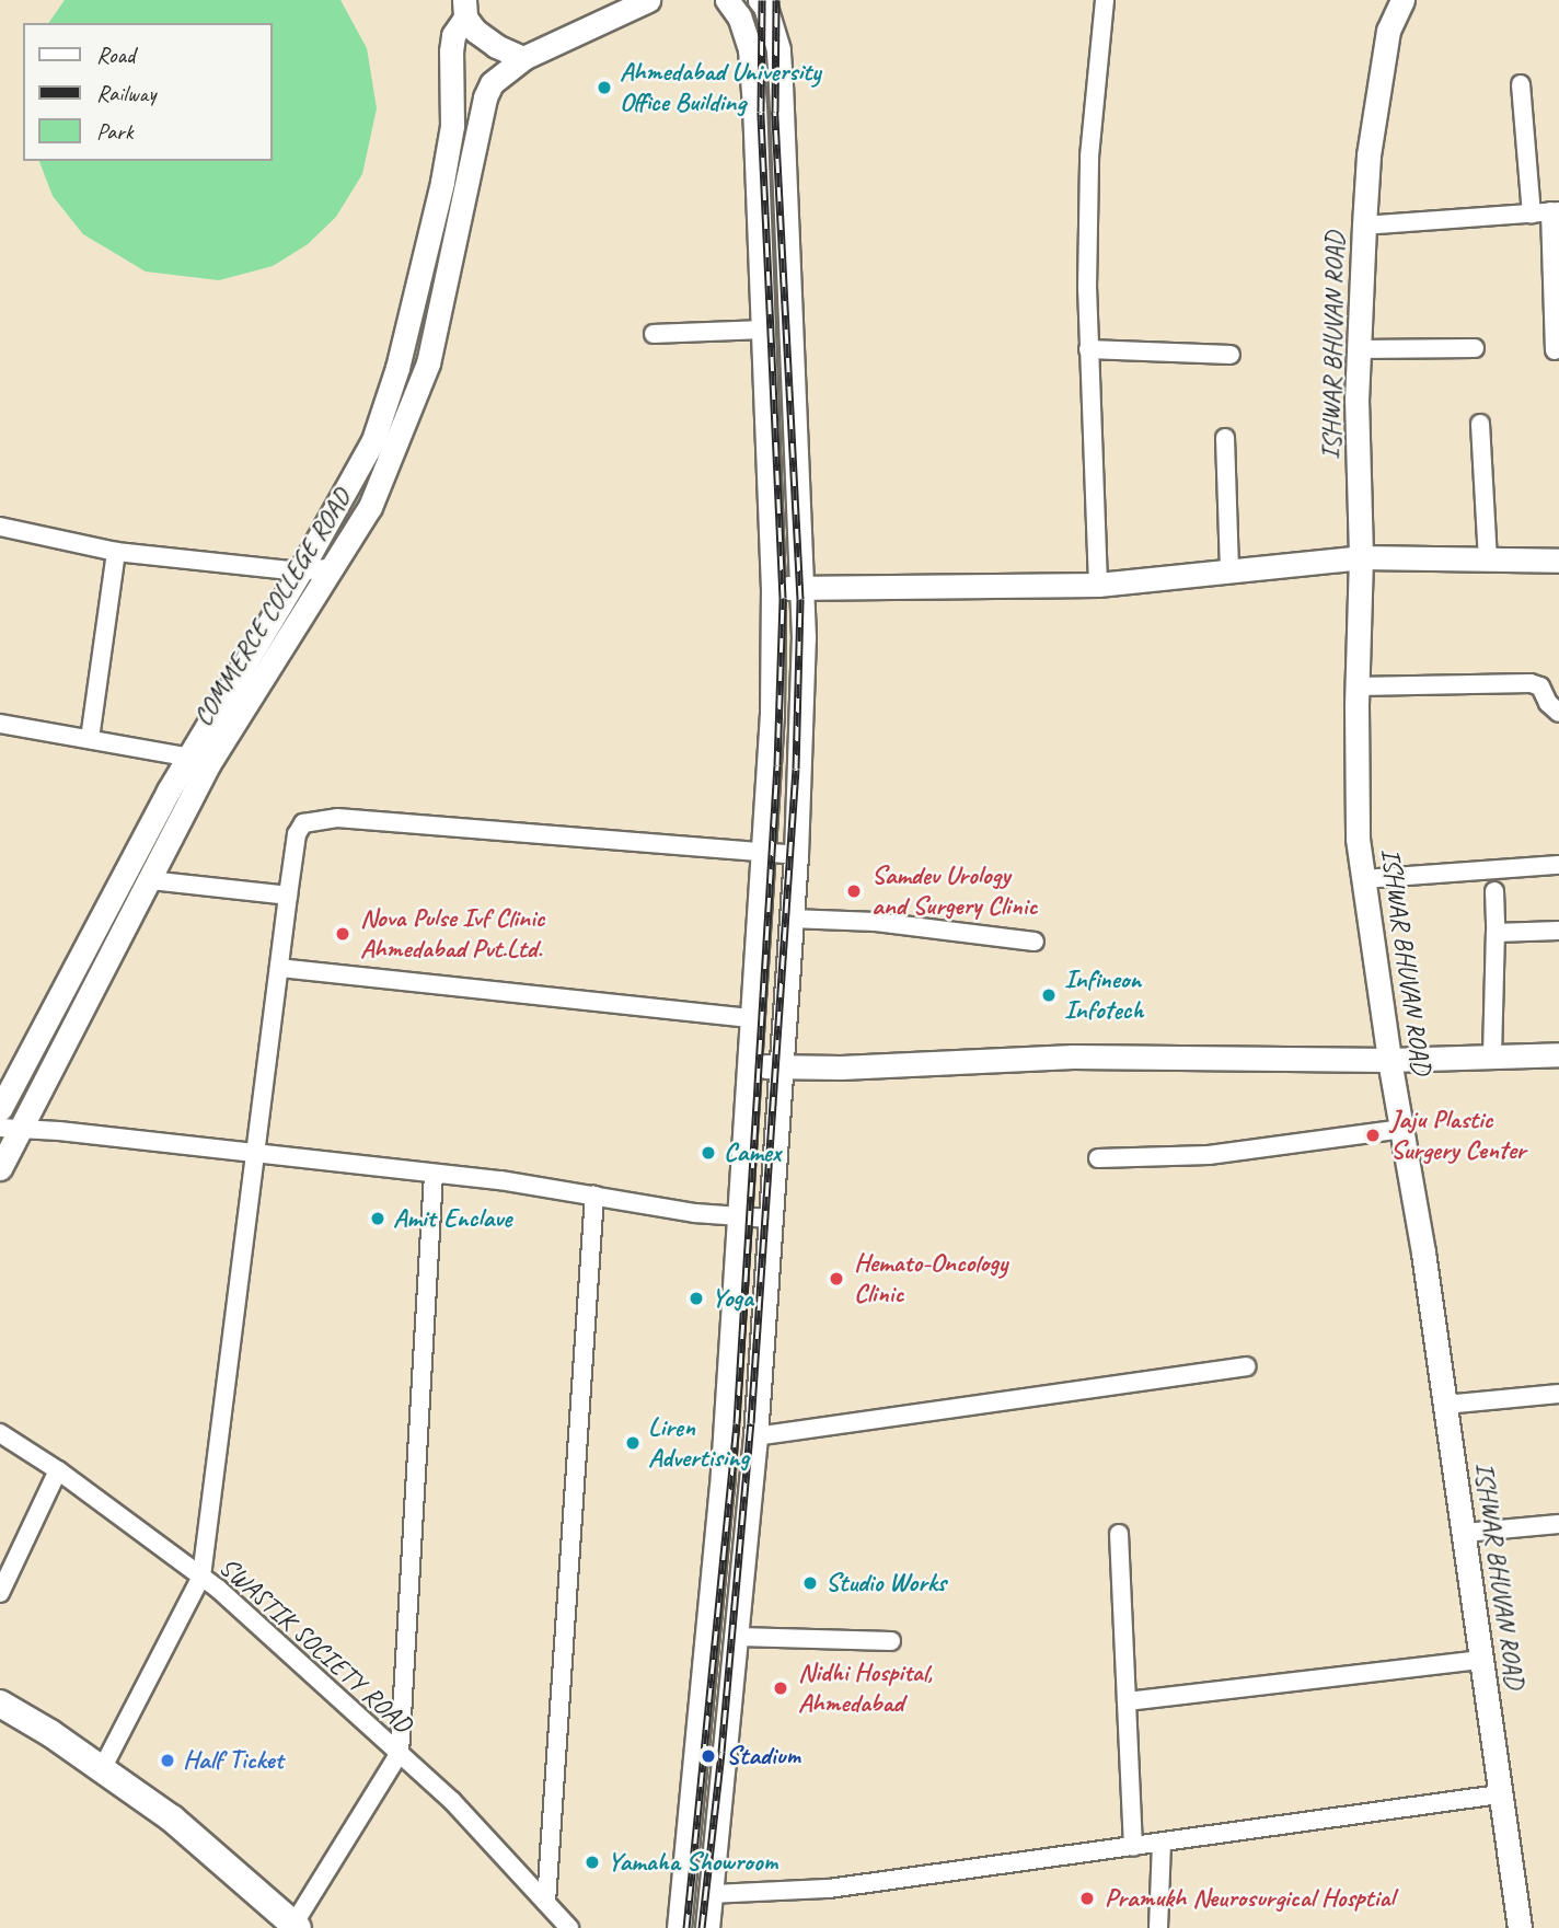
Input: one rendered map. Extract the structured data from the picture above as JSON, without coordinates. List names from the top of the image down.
{
  "streets": {
    "main road": ["ISHWAR BHUVAN ROAD", "COMMERCE COLLEGE ROAD"],
    "street": ["SWASTIK SOCIETY ROAD"]
  },
  "places": [
    "Ahmedabad University Office Building",
    "Samdev Urology and Surgery Clinic",
    "Nova Pulse Ivf Clinic Ahmedabad Pvt.Ltd.",
    "Infineon Infotech",
    "Jaju Plastic Surgery Center",
    "Camex",
    "Amit Enclave",
    "Hemato-Oncology Clinic",
    "Yoga",
    "Liren Advertising",
    "Studio Works",
    "Nidhi Hospital, Ahmedabad",
    "Stadium",
    "Half Ticket",
    "Yamaha Showroom",
    "Pramukh Neurosurgical Hosptial"
  ],
  "legend": ["Road", "Railway", "Park"]
}
